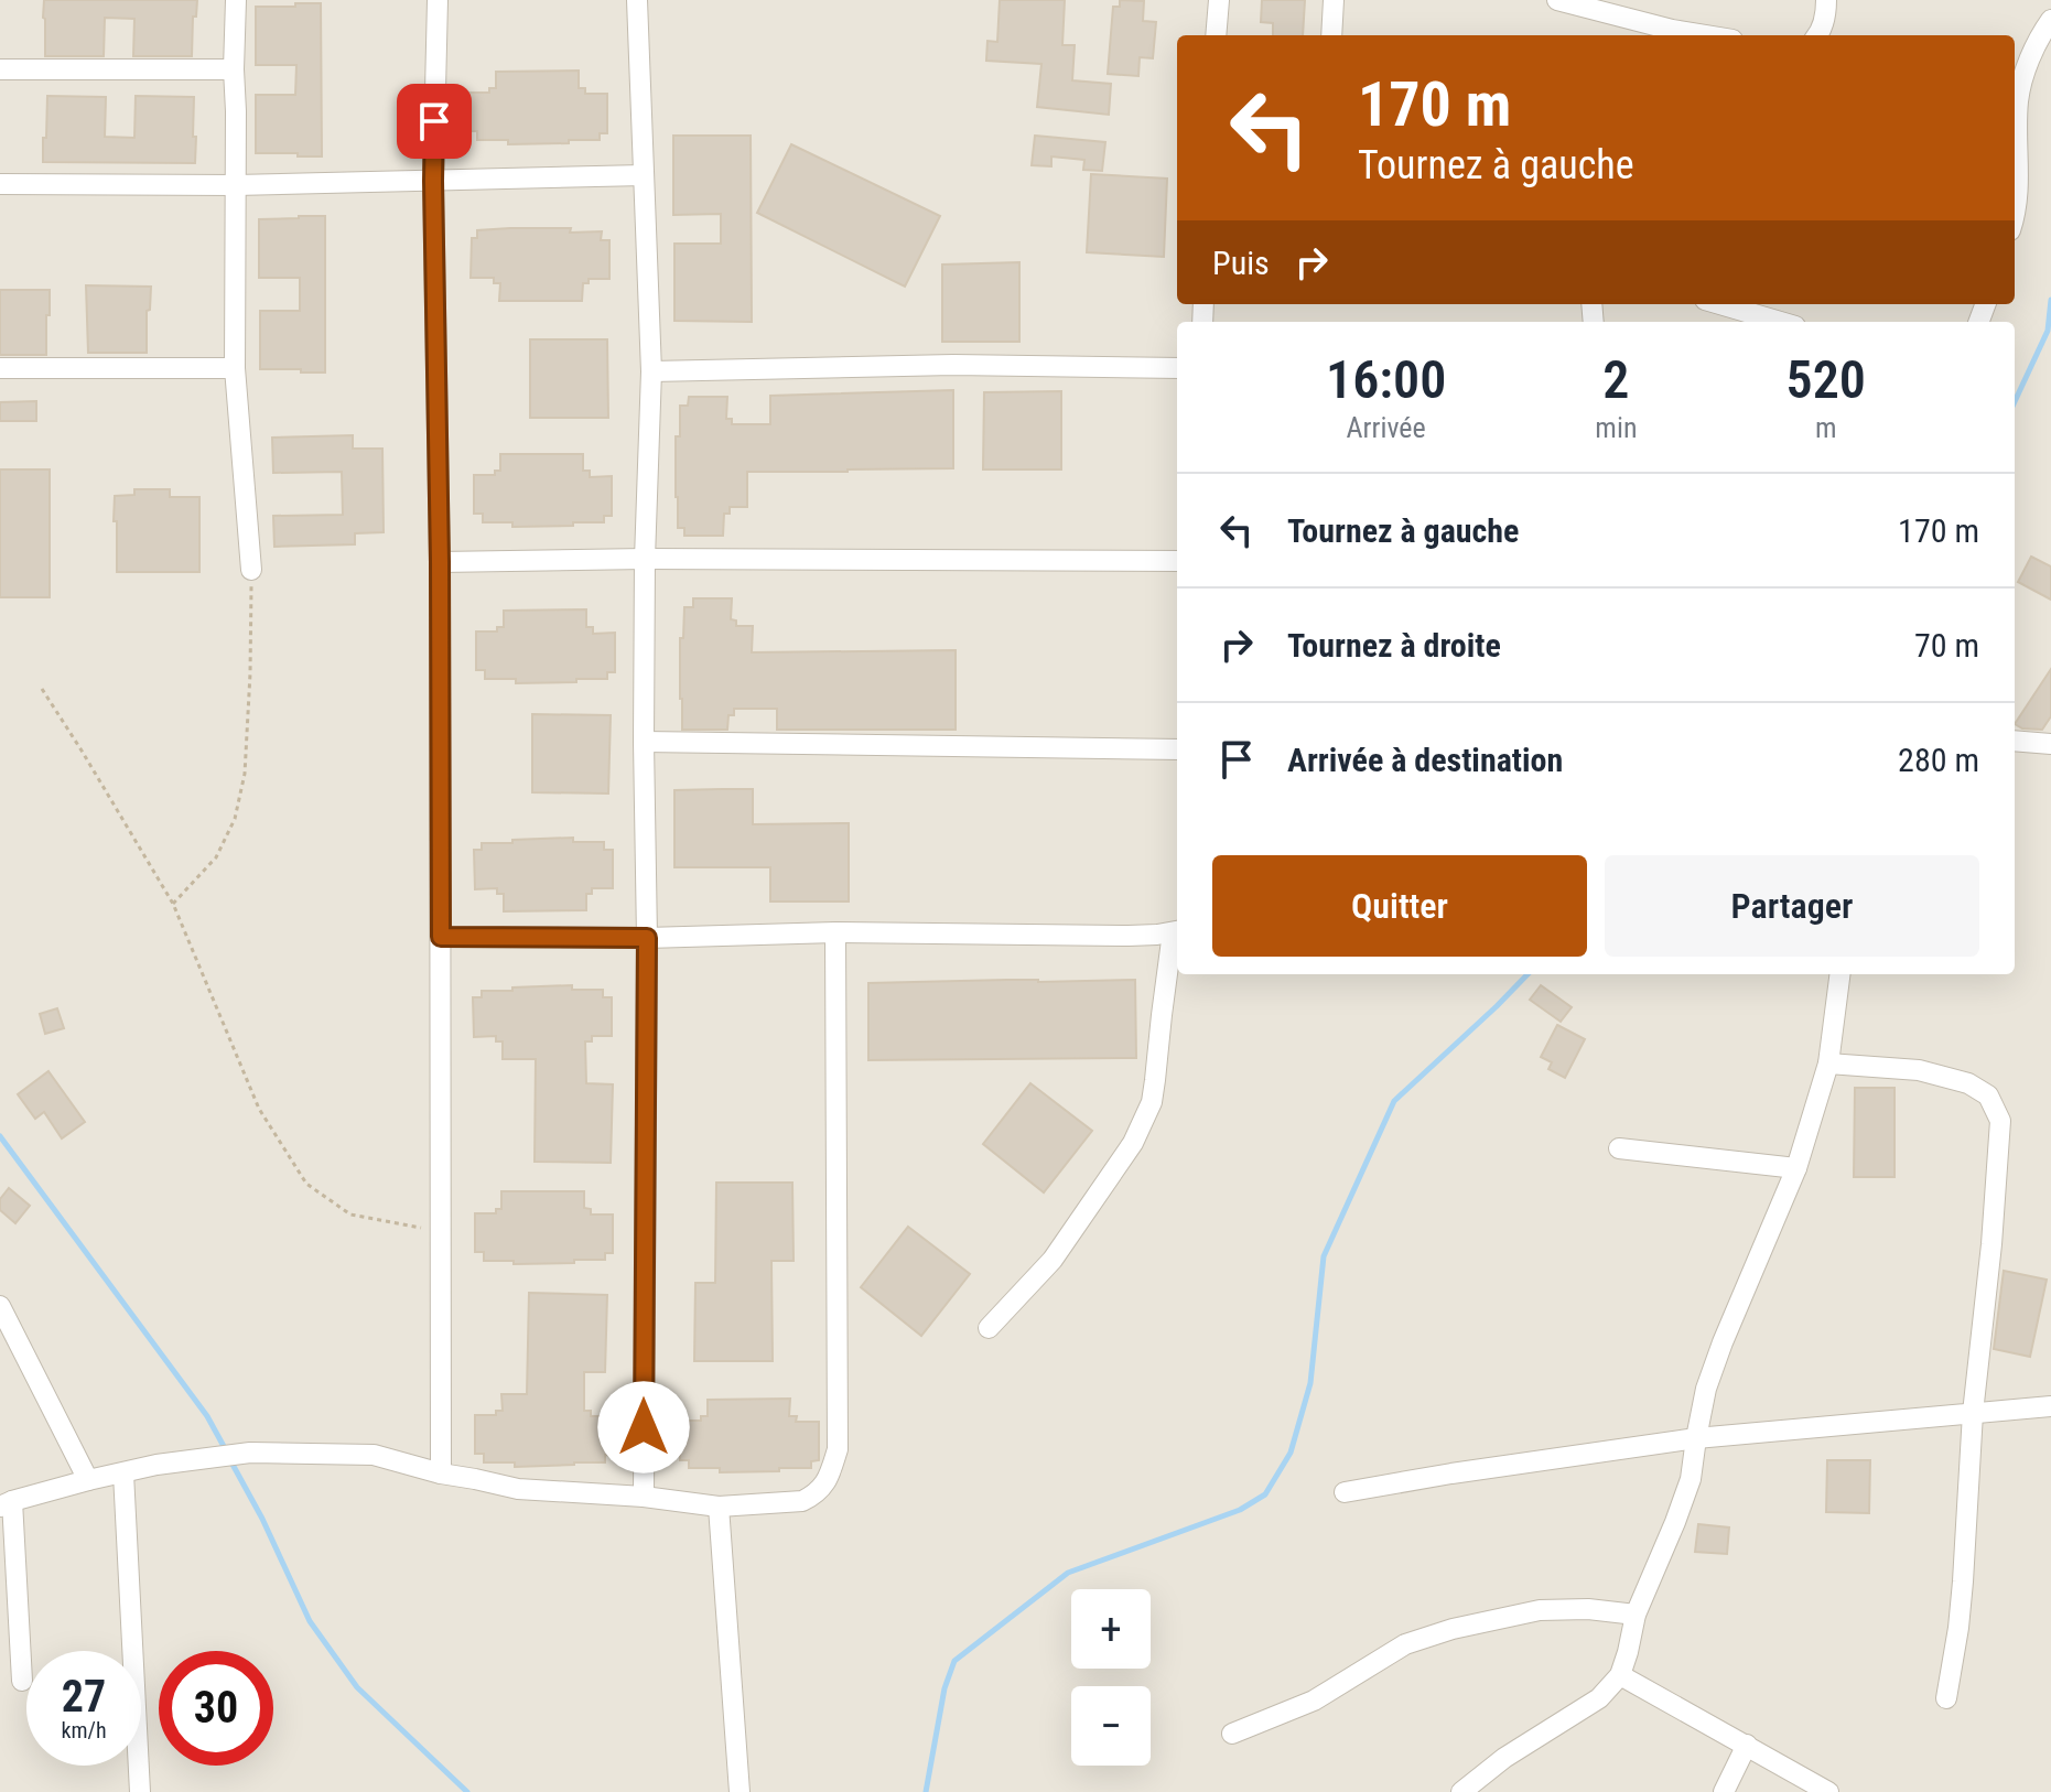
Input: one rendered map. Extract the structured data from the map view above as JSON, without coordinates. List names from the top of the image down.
{
  "page": {
    "turn": ["170 m", "Tournez à gauche"],
    "then": "Puis",
    "eta": [
      "16:00",
      "Arrivée",
      "2",
      "min",
      "520",
      "m"
    ],
    "list": [
      {
        "name": "Tournez à gauche",
        "value": "170 m"
      },
      {
        "name": "Tournez à droite",
        "value": "70 m"
      },
      {
        "name": "Arrivée à destination",
        "value": "280 m"
      }
    ],
    "buttons": ["Quitter", "Partager"],
    "map_buttons": ["+", "−"],
    "speed": "27 km/h",
    "limit": "30"
  }
}
